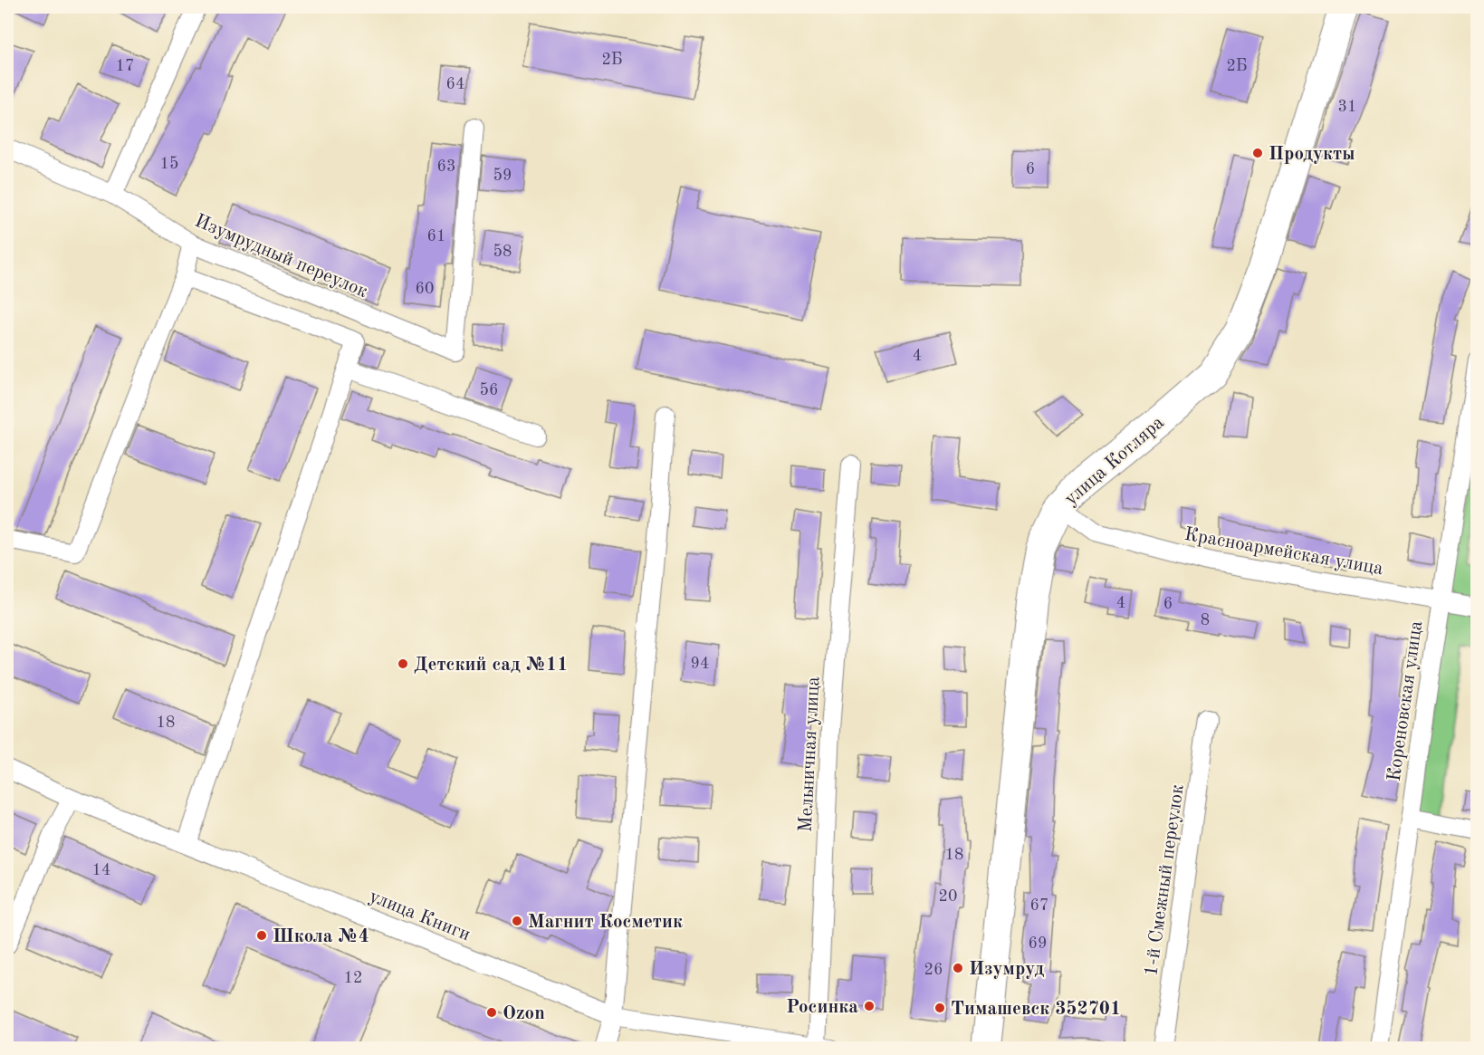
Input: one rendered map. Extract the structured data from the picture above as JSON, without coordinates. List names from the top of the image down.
{
  "streets": {
    "main road": ["улица Котляра"],
    "street": [
      "Изумрудный переулок",
      "Красноармейская улица",
      "Кореновская улица",
      "Мельничная улица",
      "1-й Смежный переулок",
      "улица Книги"
    ]
  },
  "crossings": [
    ["улица Котляра", "Красноармейская улица"],
    ["Красноармейская улица", "Кореновская улица"],
    ["Мельничная улица", "улица Книги"]
  ],
  "places": [
    "Продукты",
    "Детский сад №11",
    "Магнит Косметик",
    "Школа №4",
    "Изумруд",
    "Росинка",
    "Тимашевск 352701",
    "Ozon"
  ],
  "house_numbers": [
    "2Б",
    "17",
    "2Б",
    "64",
    "31",
    "15",
    "63",
    "6",
    "59",
    "61",
    "58",
    "60",
    "4",
    "56",
    "4",
    "6",
    "8",
    "94",
    "18",
    "18",
    "14",
    "20",
    "67",
    "69",
    "26",
    "12"
  ]
}
